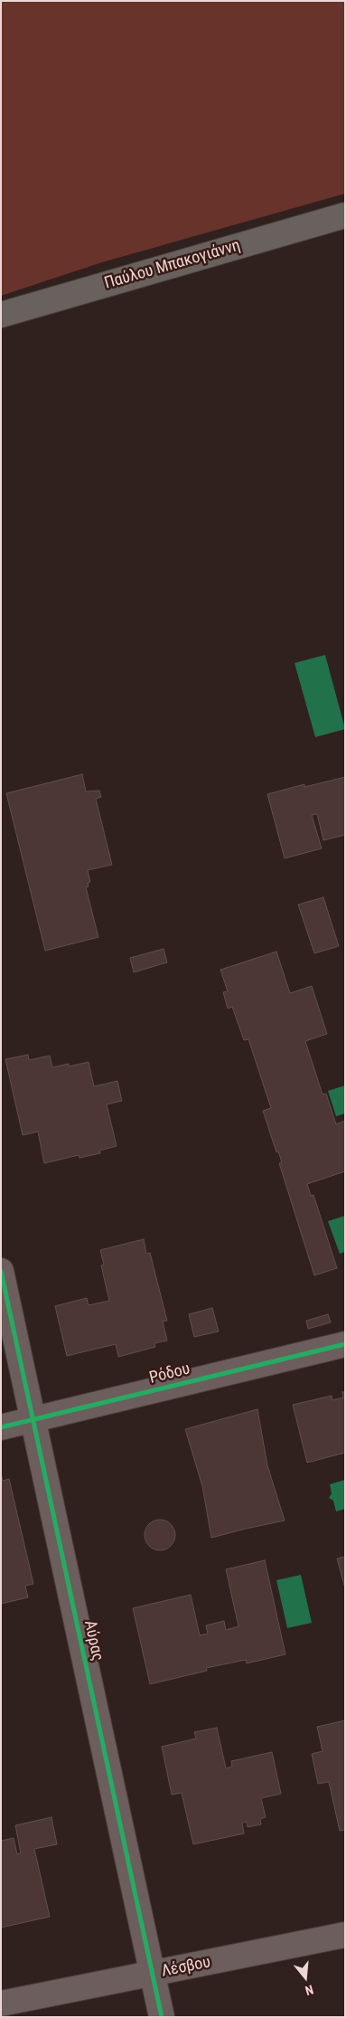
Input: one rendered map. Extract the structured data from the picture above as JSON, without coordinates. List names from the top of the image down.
{
  "streets": {
    "main road": ["Παύλου Μπακογιάννη"],
    "street": ["Ρόδου", "Αύρας", "Λέσβου"]
  },
  "crossings": [
    ["Ρόδου", "Αύρας"],
    ["Αύρας", "Λέσβου"]
  ],
  "north": "bottom"
}
